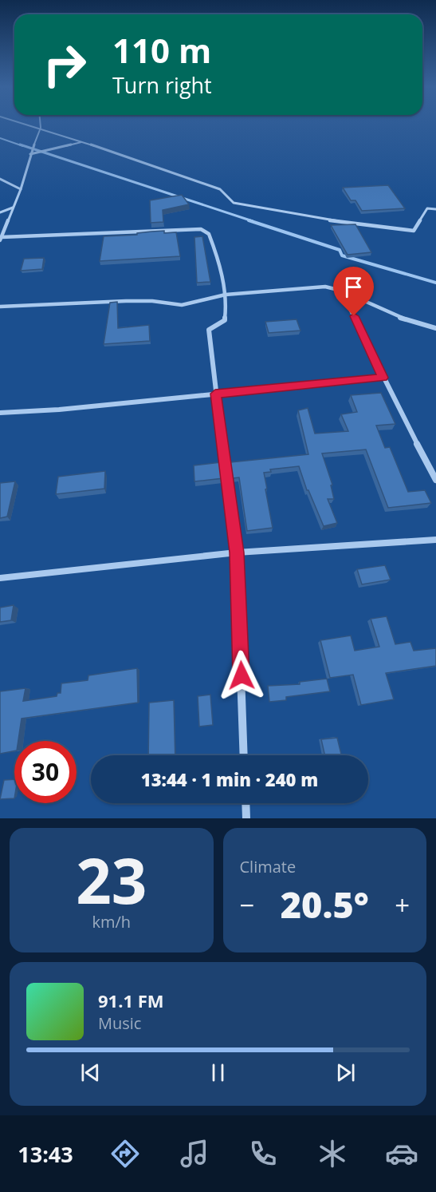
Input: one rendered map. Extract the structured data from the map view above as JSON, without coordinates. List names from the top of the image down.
{
  "page": {
    "turn": ["110 m", "Turn right"],
    "limit": "30",
    "trip": "13:44 · 1 min · 240 m",
    "tile": [
      ["23", "km/h"],
      "Climate"
    ],
    "heat": ["−", "20.5°", "+"],
    "song": ["91.1 FM", "Music"],
    "tabs": "13:43"
  }
}
